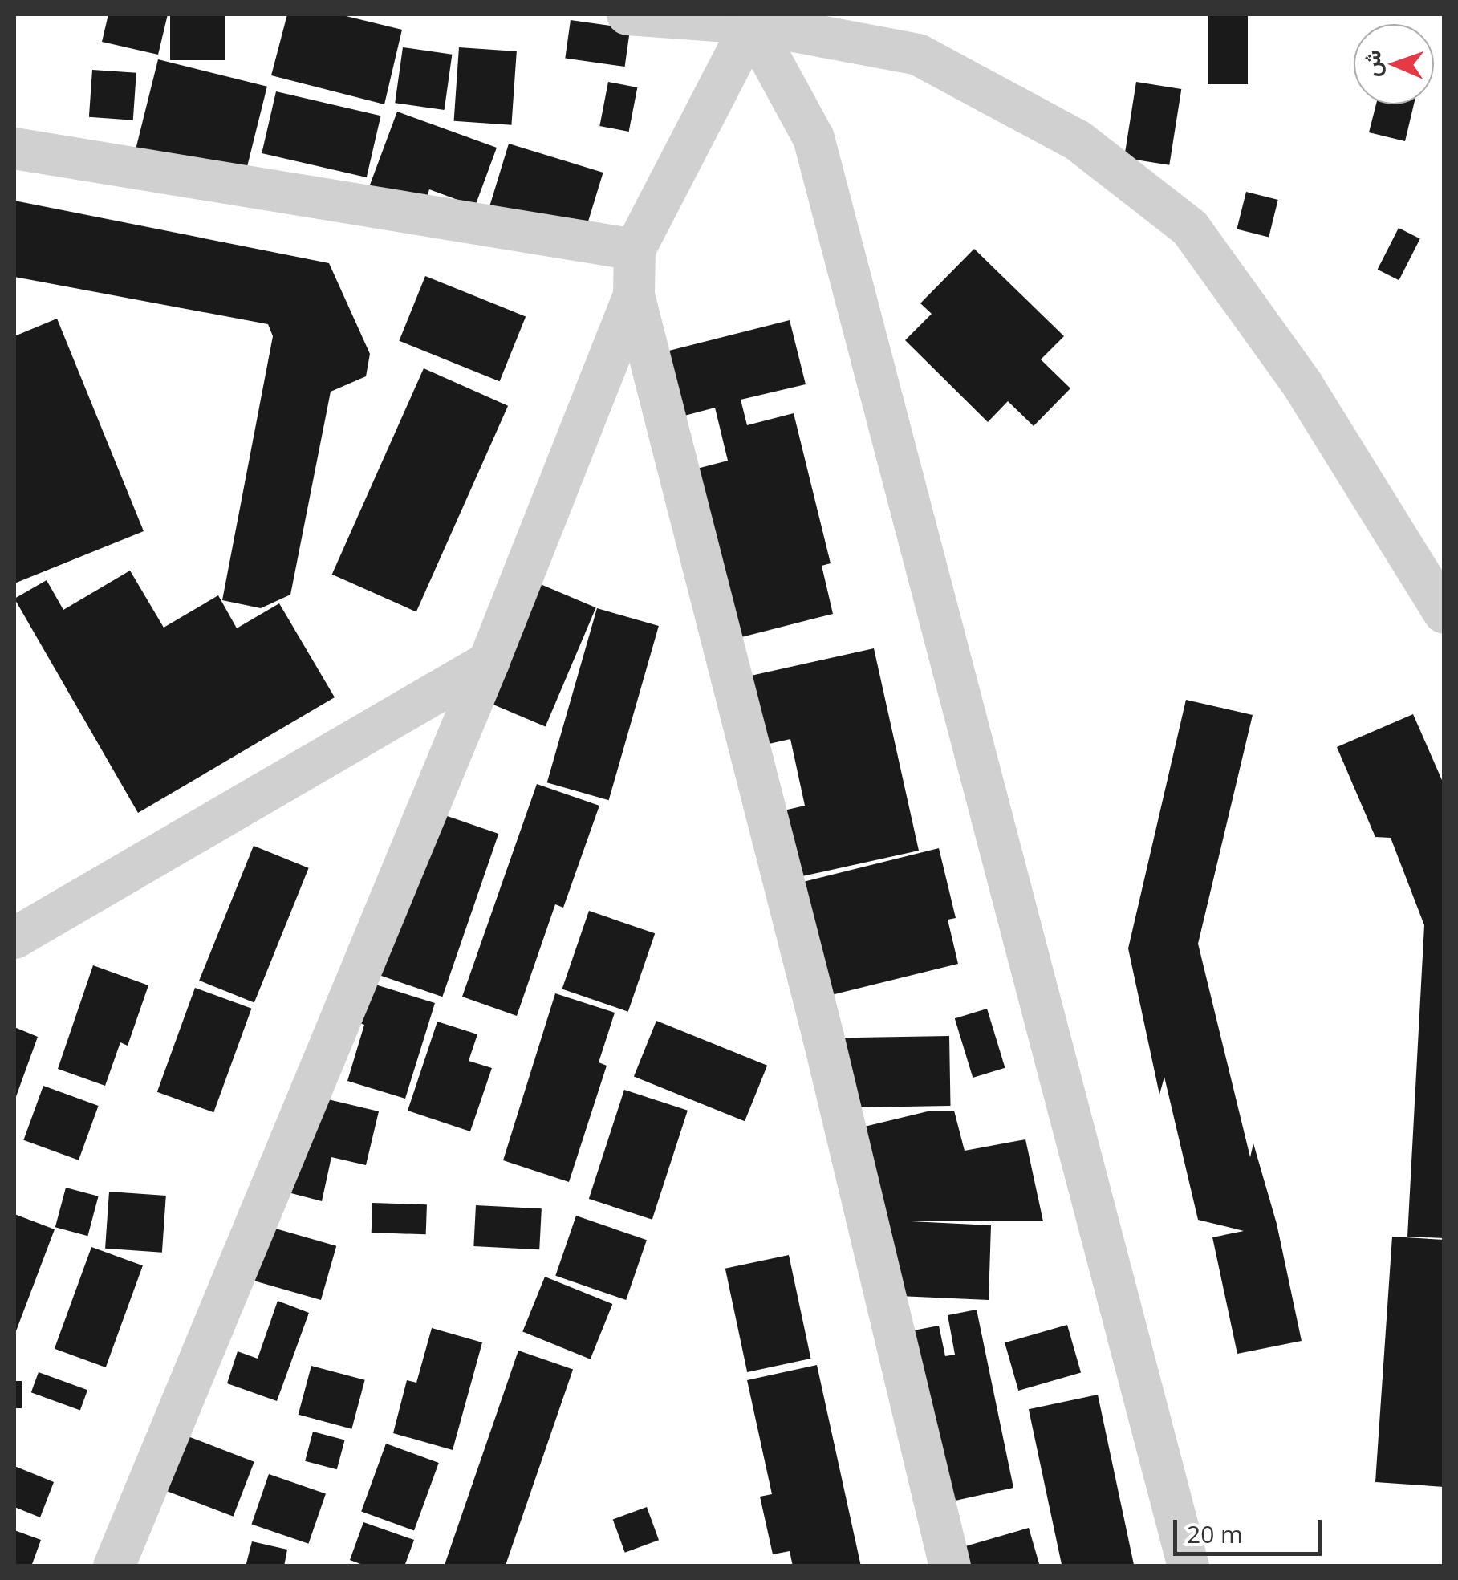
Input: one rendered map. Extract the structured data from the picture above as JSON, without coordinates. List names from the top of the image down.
{
  "scale_bar": "20 m",
  "north": "left"
}
